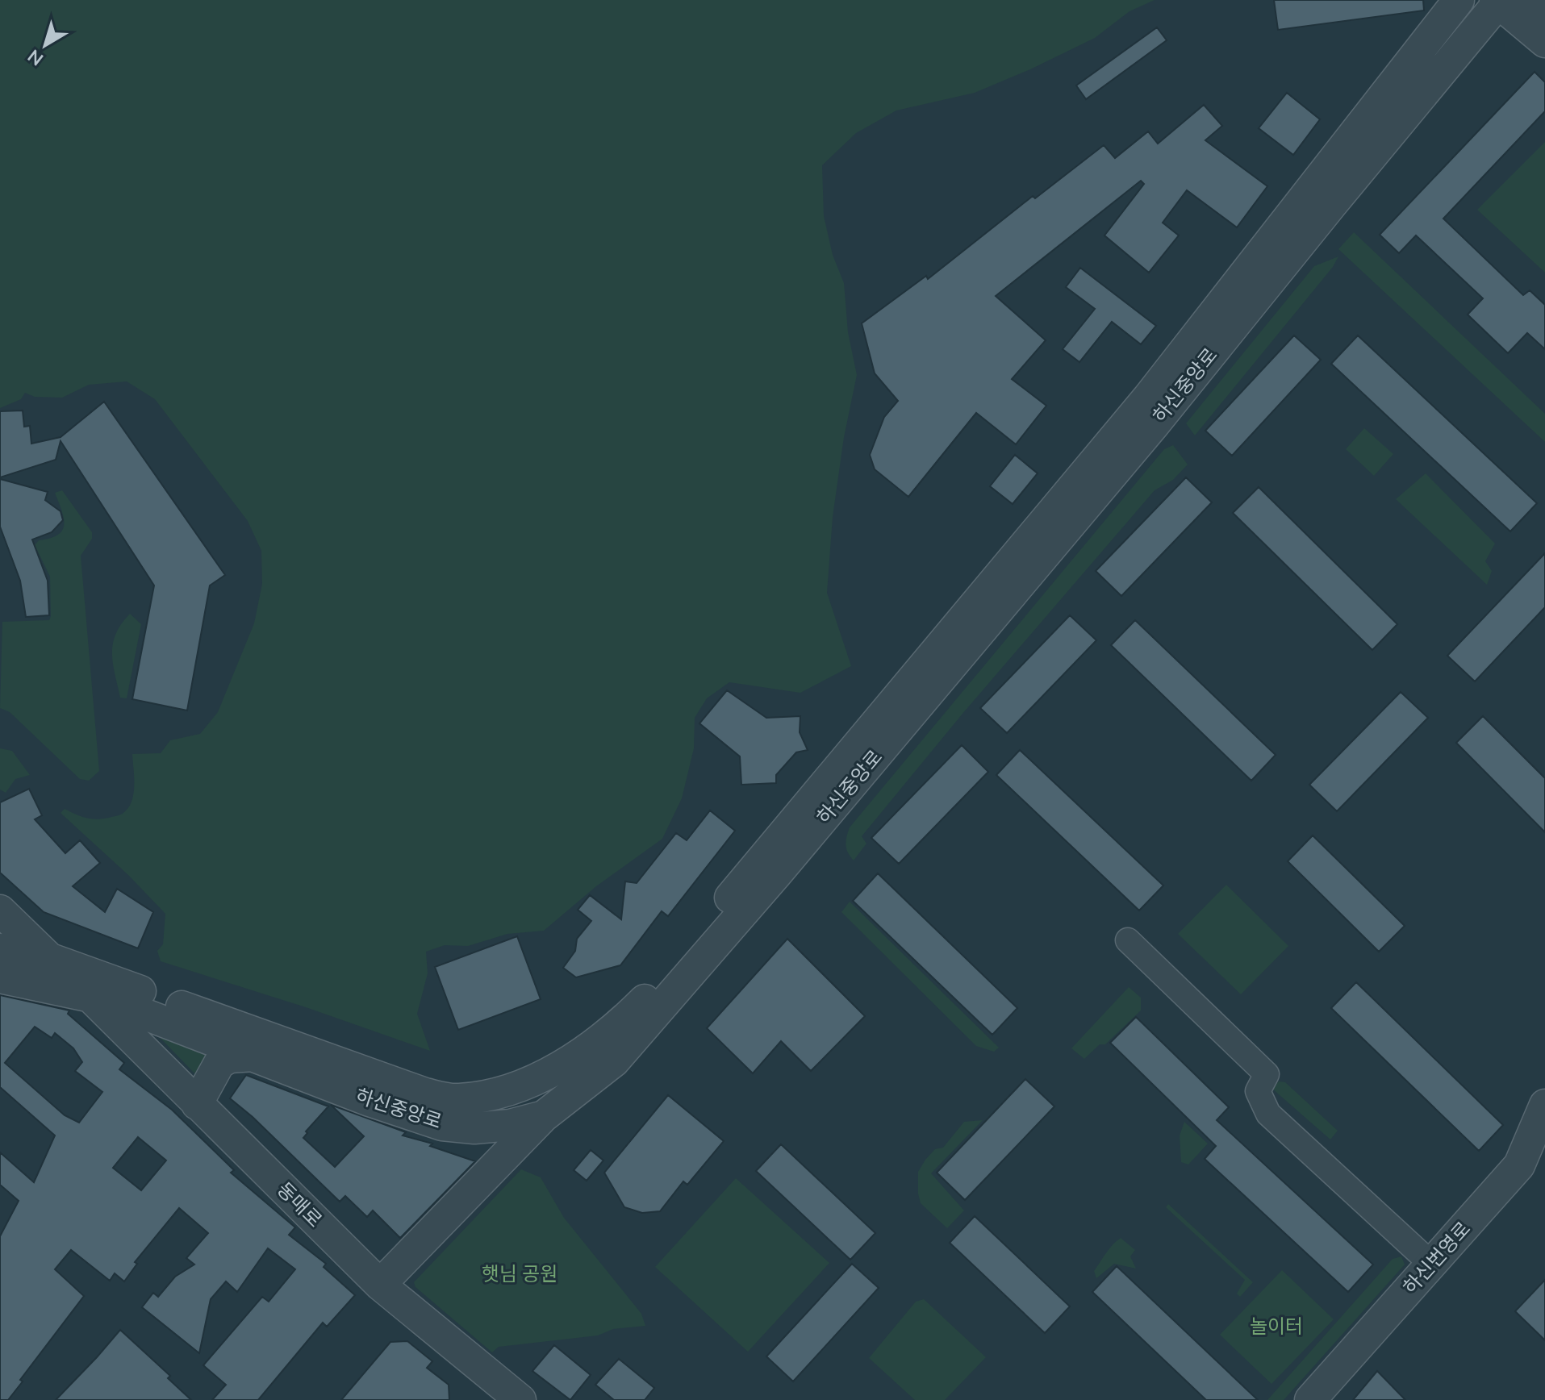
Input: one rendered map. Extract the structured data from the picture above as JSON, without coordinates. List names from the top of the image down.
{
  "streets": {
    "street": ["하신중앙로", "동매로", "하신번영로"]
  },
  "crossings": [
    ["하신중앙로", "동매로"]
  ],
  "parks": ["햇님 공원", "놀이터"],
  "north": "bottom left"
}
